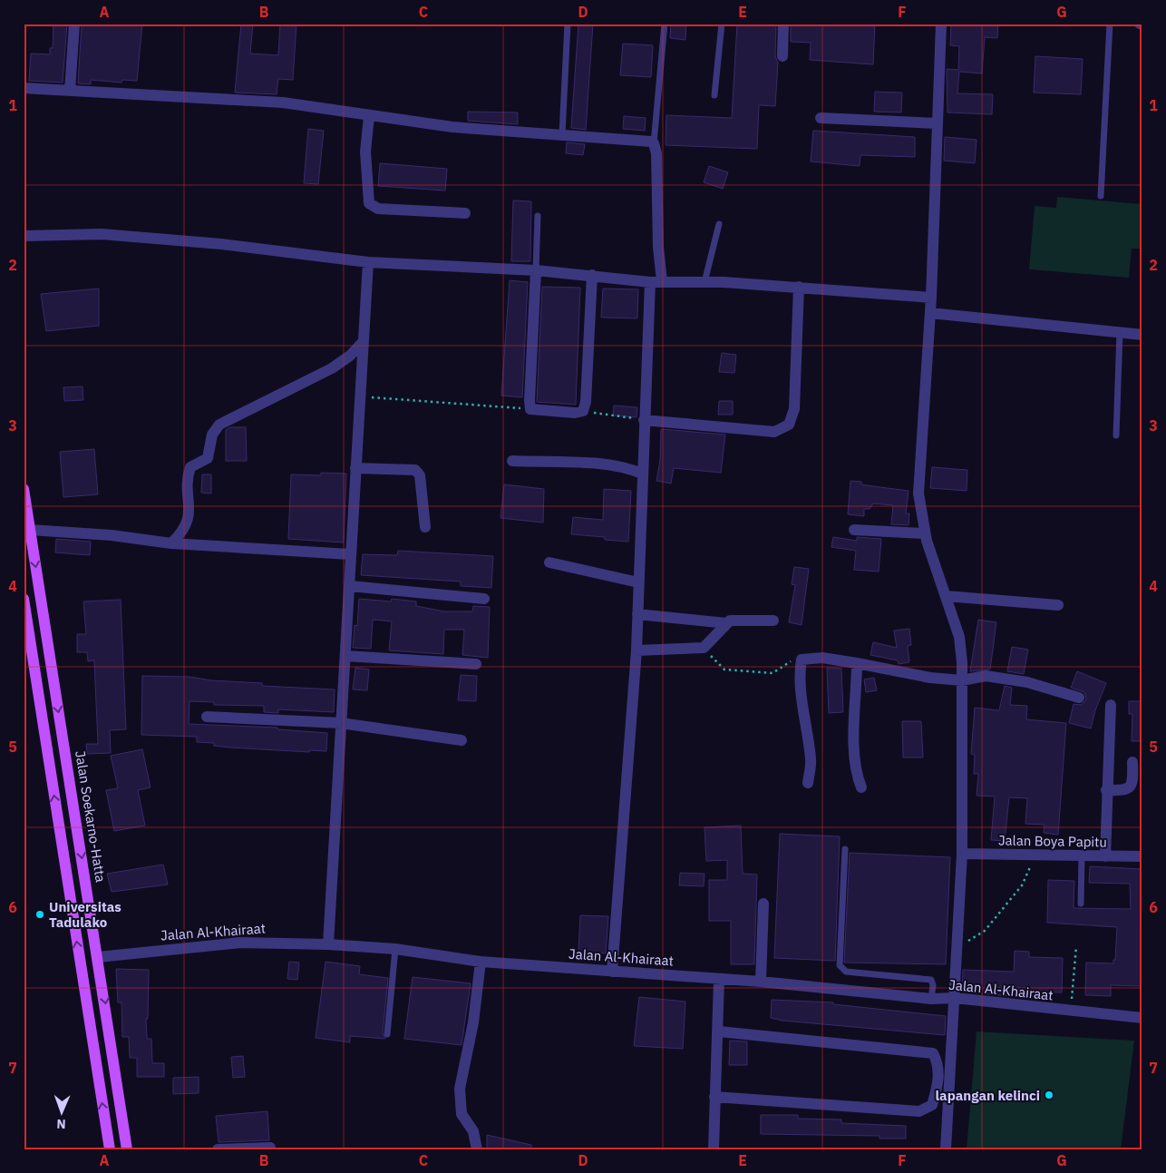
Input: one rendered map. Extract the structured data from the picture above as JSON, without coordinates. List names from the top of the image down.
{
  "streets": {
    "main road": ["Jalan Soekarno-Hatta"],
    "street": ["Jalan Boya Papitu", "Jalan Al-Khairaat"]
  },
  "crossings": [
    ["Jalan Soekarno-Hatta", "Jalan Al-Khairaat"]
  ],
  "places": ["Universitas Tadulako", "lapangan kelinci"],
  "north": "bottom",
  "grid": {
    "columns": [
      "A",
      "B",
      "C",
      "D",
      "E",
      "F",
      "G"
    ],
    "rows": [
      "1",
      "2",
      "3",
      "4",
      "5",
      "6",
      "7"
    ]
  }
}
